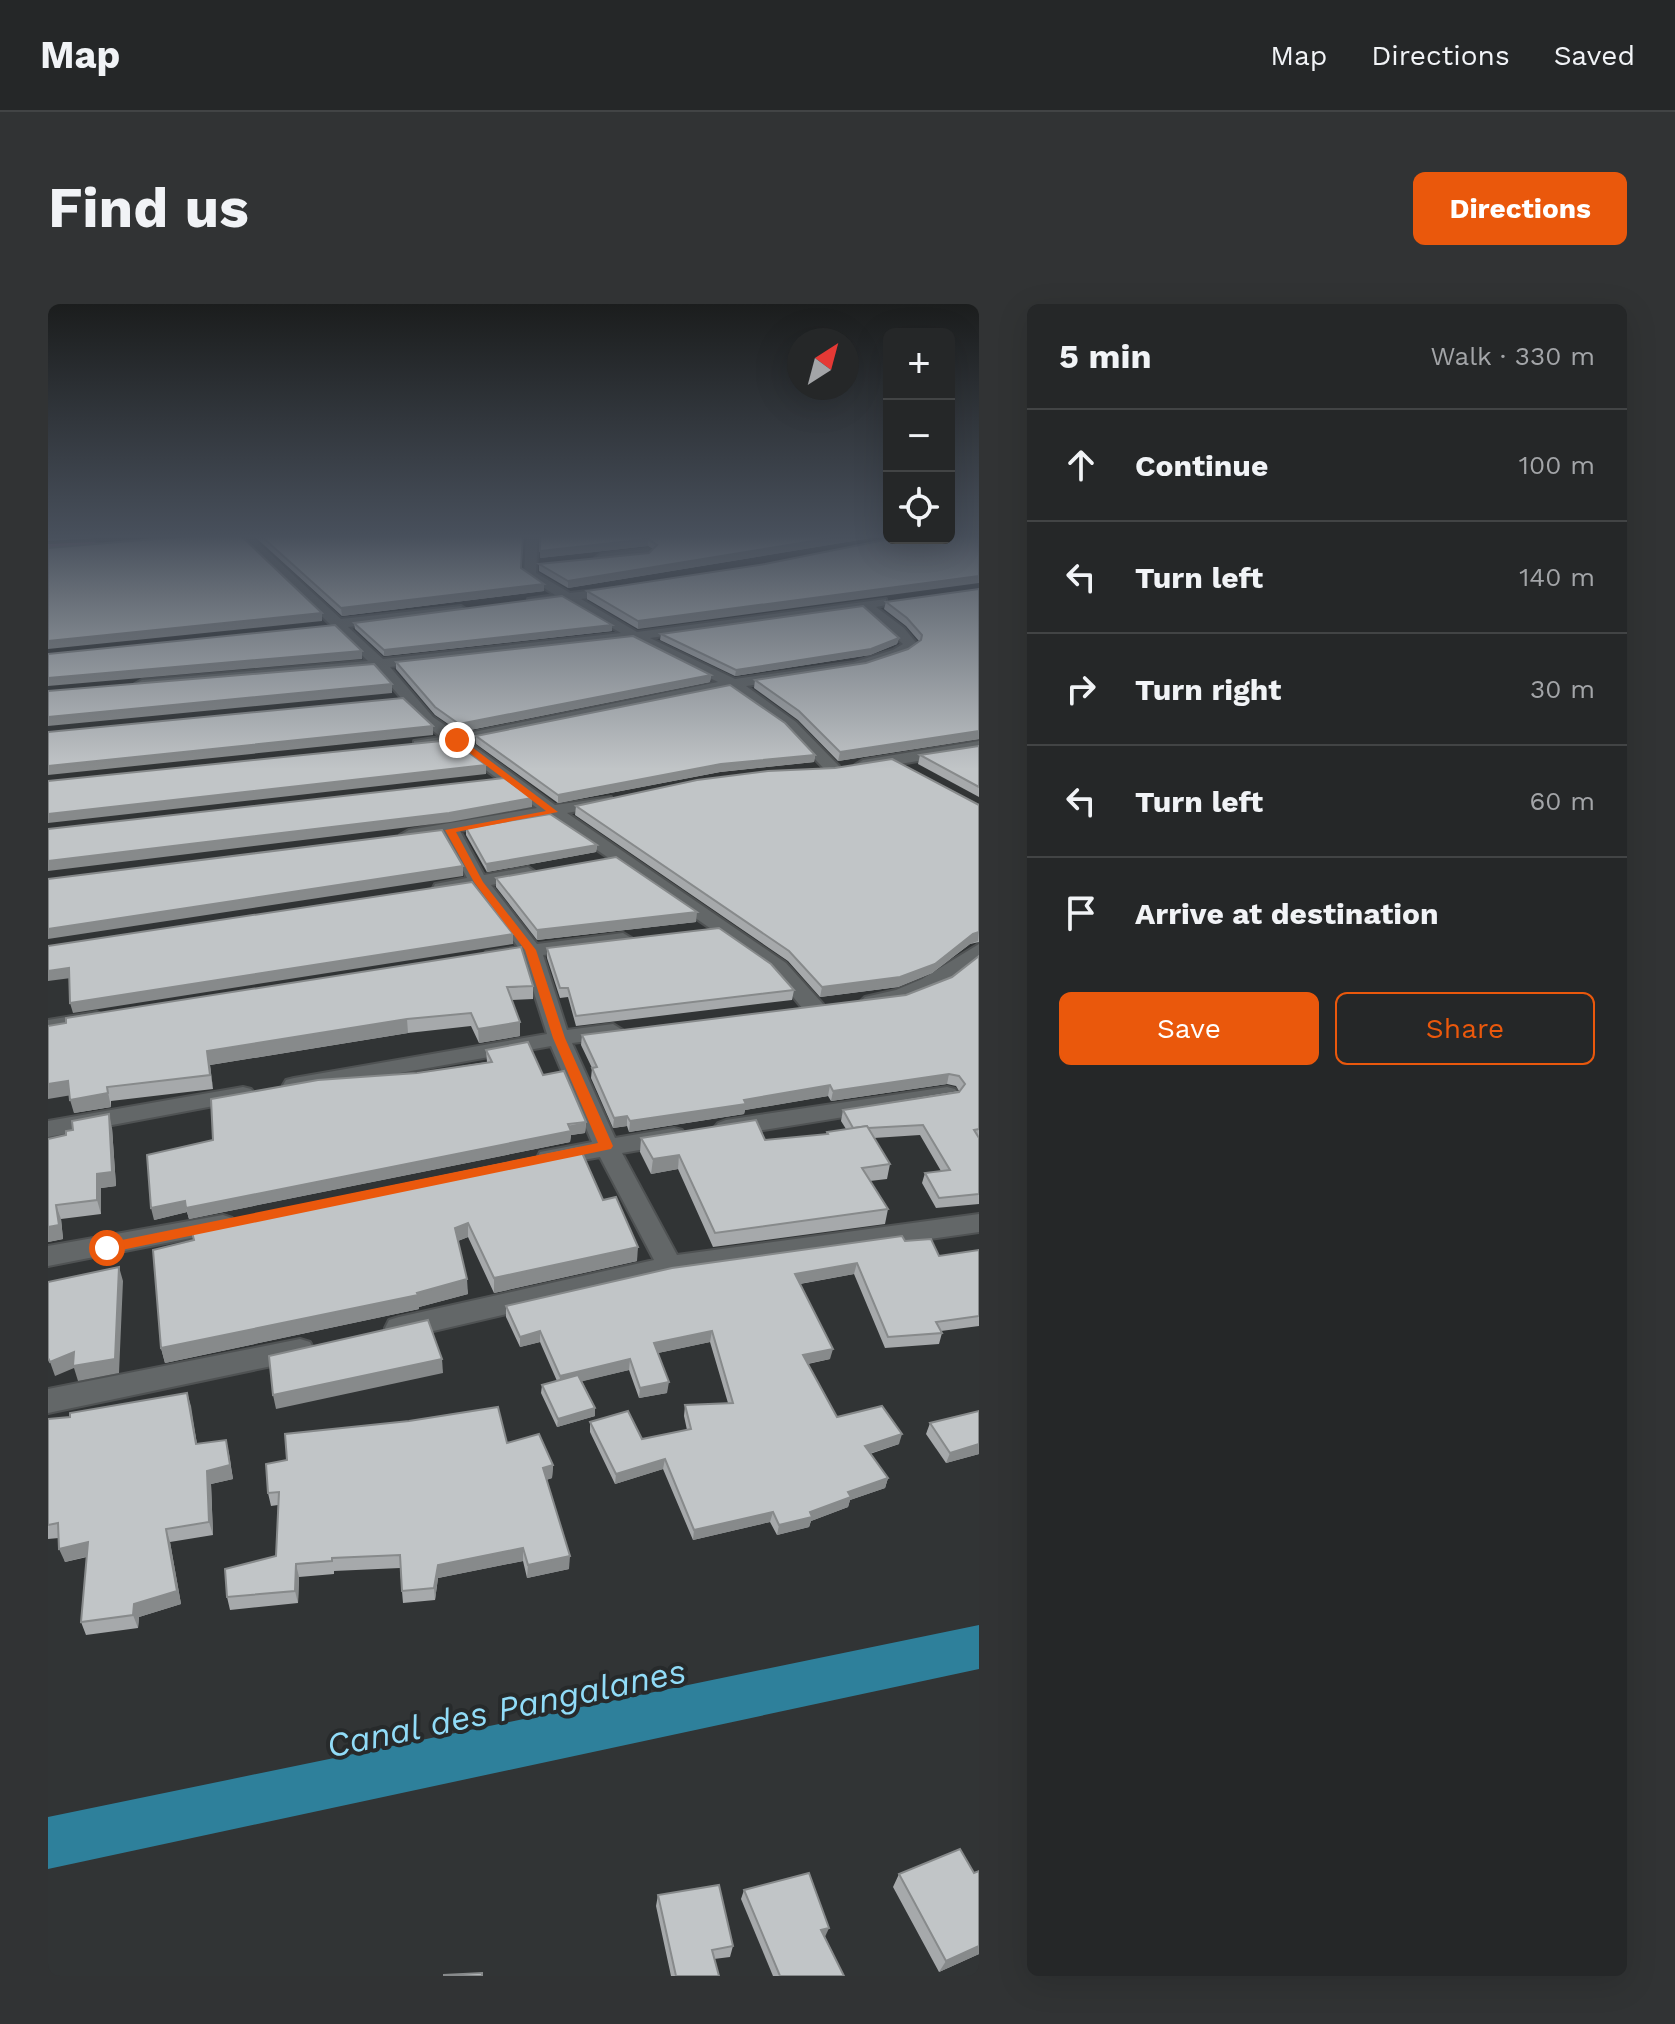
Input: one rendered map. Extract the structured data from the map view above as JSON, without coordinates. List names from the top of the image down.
{
  "water": ["Canal des Pangalanes"],
  "north": "top right",
  "page": {
    "header": "Map",
    "nav": ["Map", "Directions", "Saved"],
    "buttons": [
      "Directions",
      ["Save", "Share"]
    ],
    "title": "Find us",
    "heading": ["5 min", "Walk · 330 m"],
    "map_buttons": ["+", "−"],
    "list": [
      ["Continue", "100 m"],
      ["Turn left", "140 m"],
      ["Turn right", "30 m"],
      ["Turn left", "60 m"],
      "Arrive at destination"
    ]
  }
}
